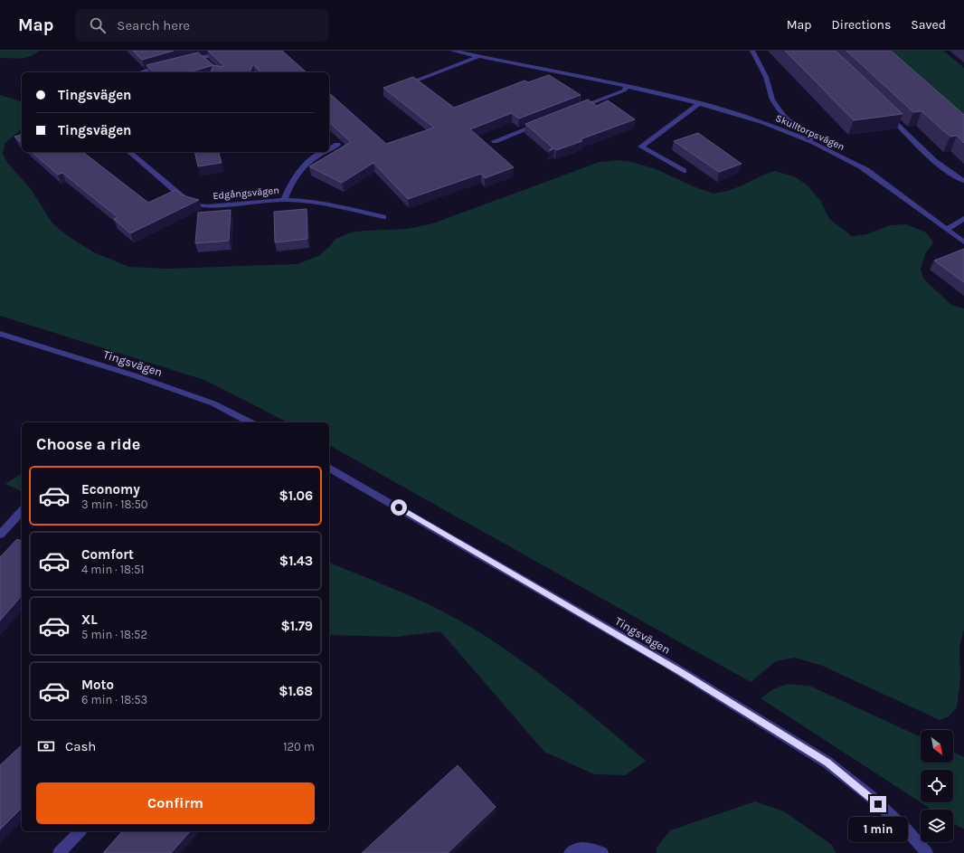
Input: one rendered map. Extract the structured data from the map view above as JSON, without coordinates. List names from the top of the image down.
{
  "streets": {
    "street": ["Skulltorpsvägen", "Edgångsvägen", "Tingsvägen"]
  },
  "north": "bottom right",
  "page": {
    "header": "Map",
    "search": "Search here",
    "nav": ["Map", "Directions", "Saved"],
    "banner": ["Tingsvägen", "Tingsvägen"],
    "heading": "Choose a ride",
    "list": [
      {
        "name": "Economy",
        "note": "3 min · 18:50",
        "value": "$1.06"
      },
      {
        "name": "Comfort",
        "note": "4 min · 18:51",
        "value": "$1.43"
      },
      {
        "name": "XL",
        "note": "5 min · 18:52",
        "value": "$1.79"
      },
      {
        "name": "Moto",
        "note": "6 min · 18:53",
        "value": "$1.68"
      }
    ],
    "pay": ["Cash", "120 m"],
    "buttons": "Confirm",
    "bubble": "1 min"
  }
}
